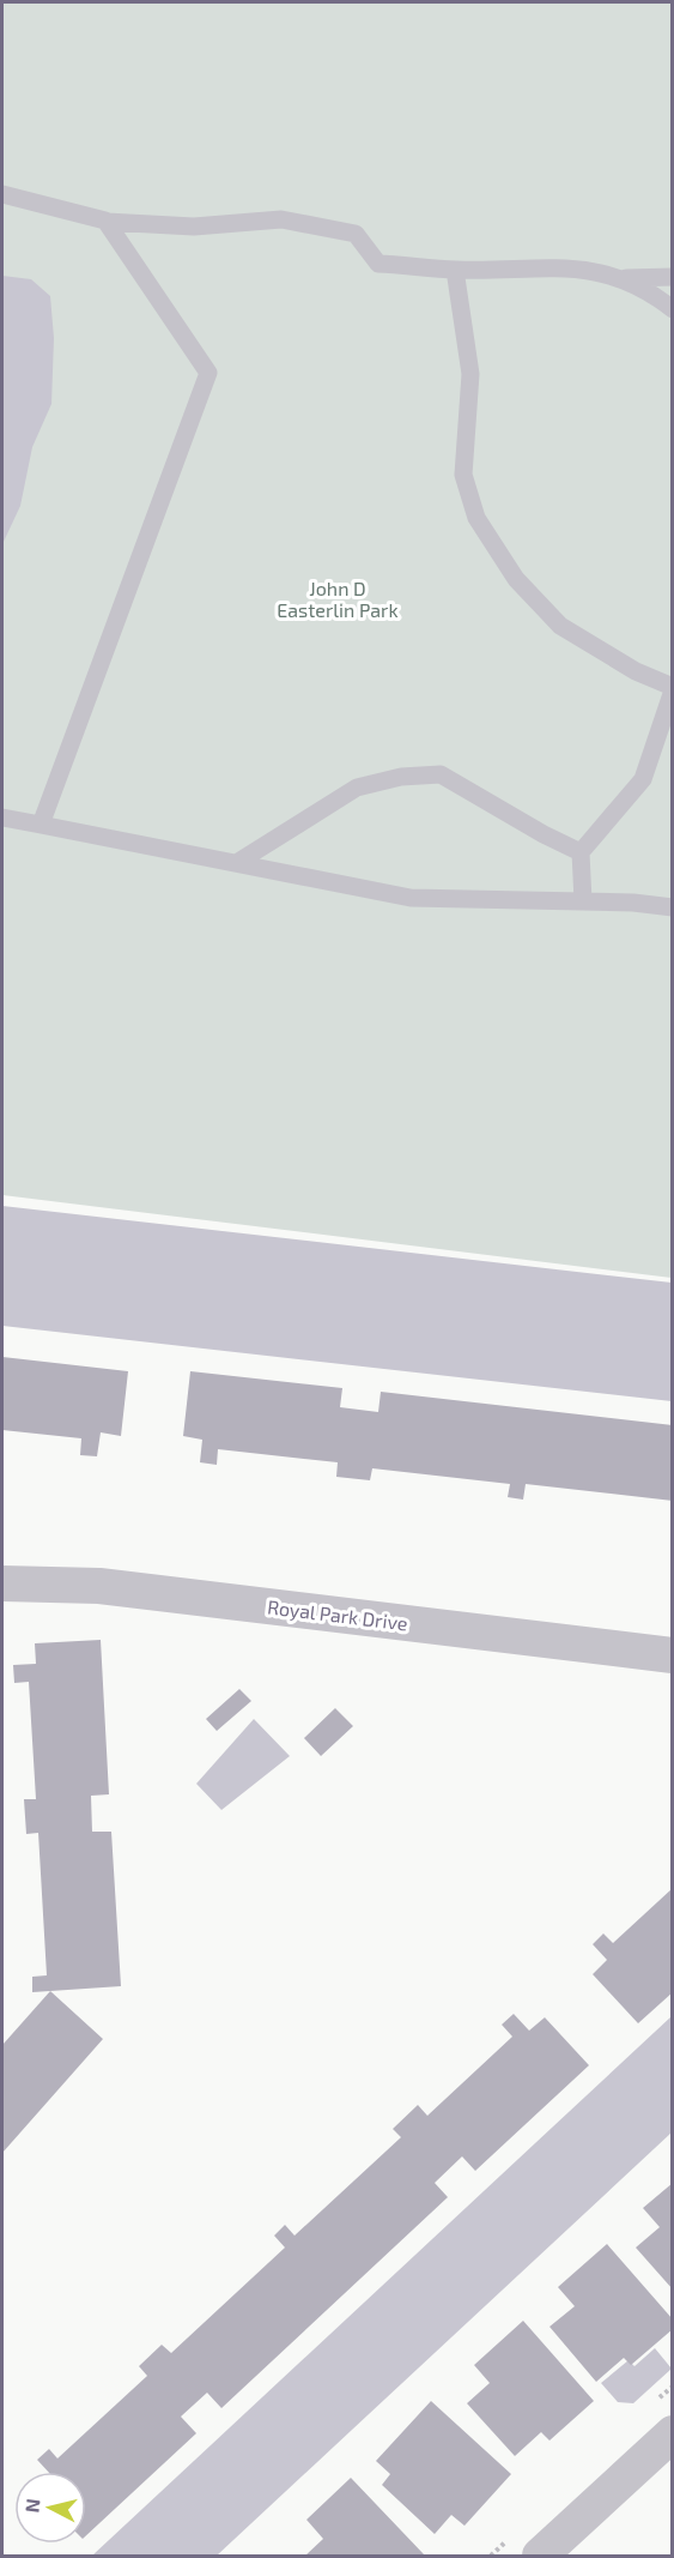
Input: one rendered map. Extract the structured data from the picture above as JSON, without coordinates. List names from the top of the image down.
{
  "streets": {
    "street": ["Royal Park Drive"]
  },
  "parks": ["John D Easterlin Park"],
  "north": "left"
}
